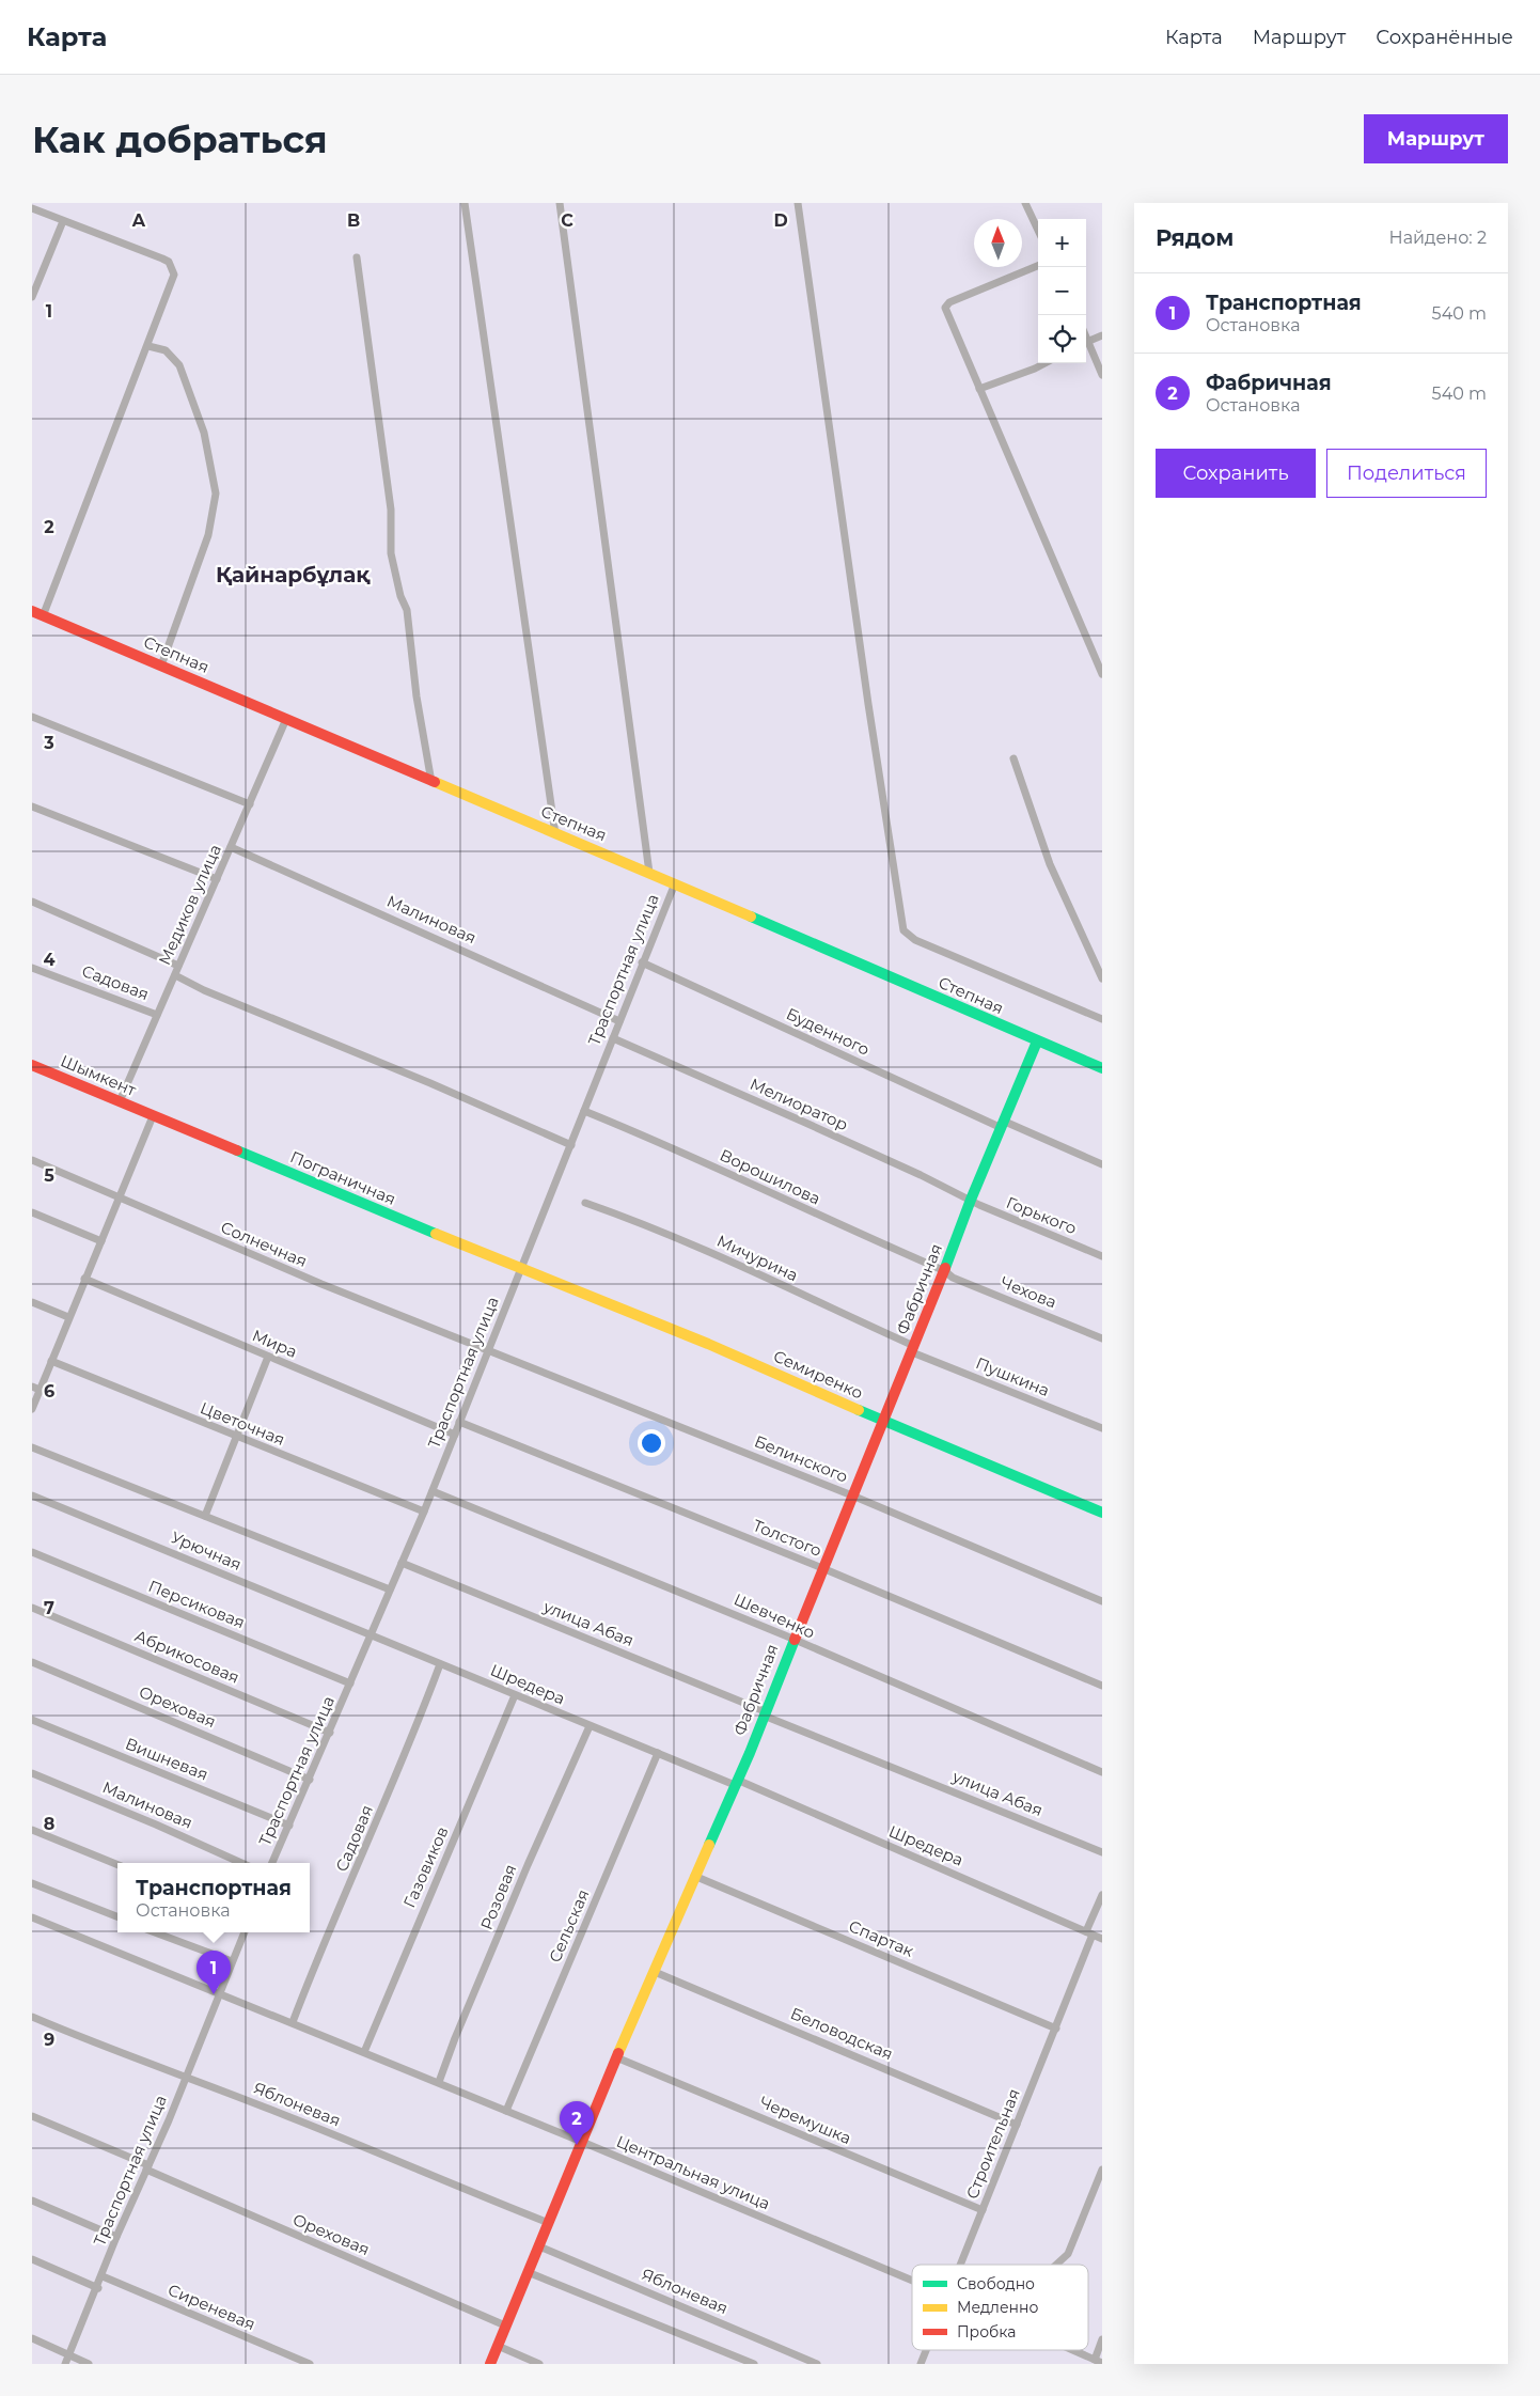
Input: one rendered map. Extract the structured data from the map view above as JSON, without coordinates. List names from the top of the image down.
{
  "streets": {
    "street": [
      "Степная",
      "Медиков улица",
      "Малиновая",
      "Траспортная улица",
      "Садовая",
      "Буденного",
      "Шымкент",
      "Мелиоратор",
      "Ворошилова",
      "Пограничная",
      "Горького",
      "Солнечная",
      "Мичурина",
      "Фабричная",
      "Чехова",
      "Мира",
      "Семиренко",
      "Пушкина",
      "Цветочная",
      "Белинского",
      "Толстого",
      "Урючная",
      "Персиковая",
      "Шевченко",
      "улица Абая",
      "Абрикосовая",
      "Шредера",
      "Ореховая",
      "Вишневая",
      "Газовиков",
      "Розовая",
      "Сельская",
      "Спартак",
      "Беловодская",
      "Яблоневая",
      "Черемушка",
      "Строительная",
      "Центральная улица",
      "Сиреневая"
    ]
  },
  "crossings": [
    ["Степная", "Медиков улица"],
    ["Степная", "Траспортная улица"],
    ["Степная", "Фабричная"],
    ["Медиков улица", "Малиновая"],
    ["Медиков улица", "Садовая"],
    ["Медиков улица", "Шымкент"],
    ["Малиновая", "Траспортная улица"],
    ["Траспортная улица", "Буденного"],
    ["Траспортная улица", "Мелиоратор"],
    ["Траспортная улица", "Ворошилова"],
    ["Траспортная улица", "Пограничная"],
    ["Траспортная улица", "Солнечная"],
    ["Траспортная улица", "Мира"],
    ["Траспортная улица", "Семиренко"],
    ["Траспортная улица", "Цветочная"],
    ["Траспортная улица", "Белинского"],
    ["Траспортная улица", "Толстого"],
    ["Траспортная улица", "Урючная"],
    ["Траспортная улица", "Персиковая"],
    ["Траспортная улица", "Шевченко"],
    ["Траспортная улица", "улица Абая"],
    ["Траспортная улица", "Абрикосовая"],
    ["Траспортная улица", "Шредера"],
    ["Траспортная улица", "Ореховая"],
    ["Траспортная улица", "Вишневая"],
    ["Траспортная улица", "Яблоневая"],
    ["Траспортная улица", "Центральная улица"],
    ["Траспортная улица", "Сиреневая"],
    ["Садовая", "Шредера"],
    ["Садовая", "Центральная улица"],
    ["Буденного", "Фабричная"],
    ["Шымкент", "Пограничная"],
    ["Мелиоратор", "Горького"],
    ["Мелиоратор", "Фабричная"],
    ["Ворошилова", "Фабричная"],
    ["Ворошилова", "Чехова"],
    ["Пограничная", "Семиренко"],
    ["Горького", "Фабричная"],
    ["Солнечная", "Белинского"],
    ["Мичурина", "Фабричная"],
    ["Мичурина", "Пушкина"],
    ["Фабричная", "Чехова"],
    ["Фабричная", "Семиренко"],
    ["Фабричная", "Пушкина"],
    ["Фабричная", "Белинского"],
    ["Фабричная", "Толстого"],
    ["Фабричная", "Шевченко"],
    ["Фабричная", "улица Абая"],
    ["Фабричная", "Шредера"],
    ["Фабричная", "Ореховая"],
    ["Фабричная", "Спартак"],
    ["Фабричная", "Беловодская"],
    ["Фабричная", "Яблоневая"],
    ["Фабричная", "Черемушка"],
    ["Фабричная", "Центральная улица"],
    ["Урючная", "Шредера"],
    ["Шредера", "Газовиков"],
    ["Шредера", "Розовая"],
    ["Шредера", "Сельская"],
    ["Шредера", "Строительная"],
    ["Газовиков", "Центральная улица"],
    ["Розовая", "Центральная улица"],
    ["Сельская", "Центральная улица"],
    ["Спартак", "Строительная"],
    ["Беловодская", "Строительная"],
    ["Черемушка", "Строительная"]
  ],
  "districts": ["Қайнарбұлақ"],
  "legend": ["Свободно", "Медленно", "Пробка"],
  "north": "top",
  "page": {
    "header": "Карта",
    "nav": ["Карта", "Маршрут", "Сохранённые"],
    "buttons": [
      "Маршрут",
      ["Сохранить", "Поделиться"]
    ],
    "title": "Как добраться",
    "heading": ["Рядом", "Найдено: 2"],
    "map_buttons": ["+", "−"],
    "list": [
      {
        "mark": "1",
        "name": "Транспортная",
        "note": "Остановка",
        "value": "540 m"
      },
      {
        "mark": "2",
        "name": "Фабричная",
        "note": "Остановка",
        "value": "540 m"
      }
    ],
    "popup": ["Транспортная", "Остановка"],
    "pins": ["1", "2"]
  },
  "grid": {
    "columns": [
      "A",
      "B",
      "C",
      "D"
    ],
    "rows": [
      "1",
      "2",
      "3",
      "4",
      "5",
      "6",
      "7",
      "8",
      "9"
    ]
  }
}
